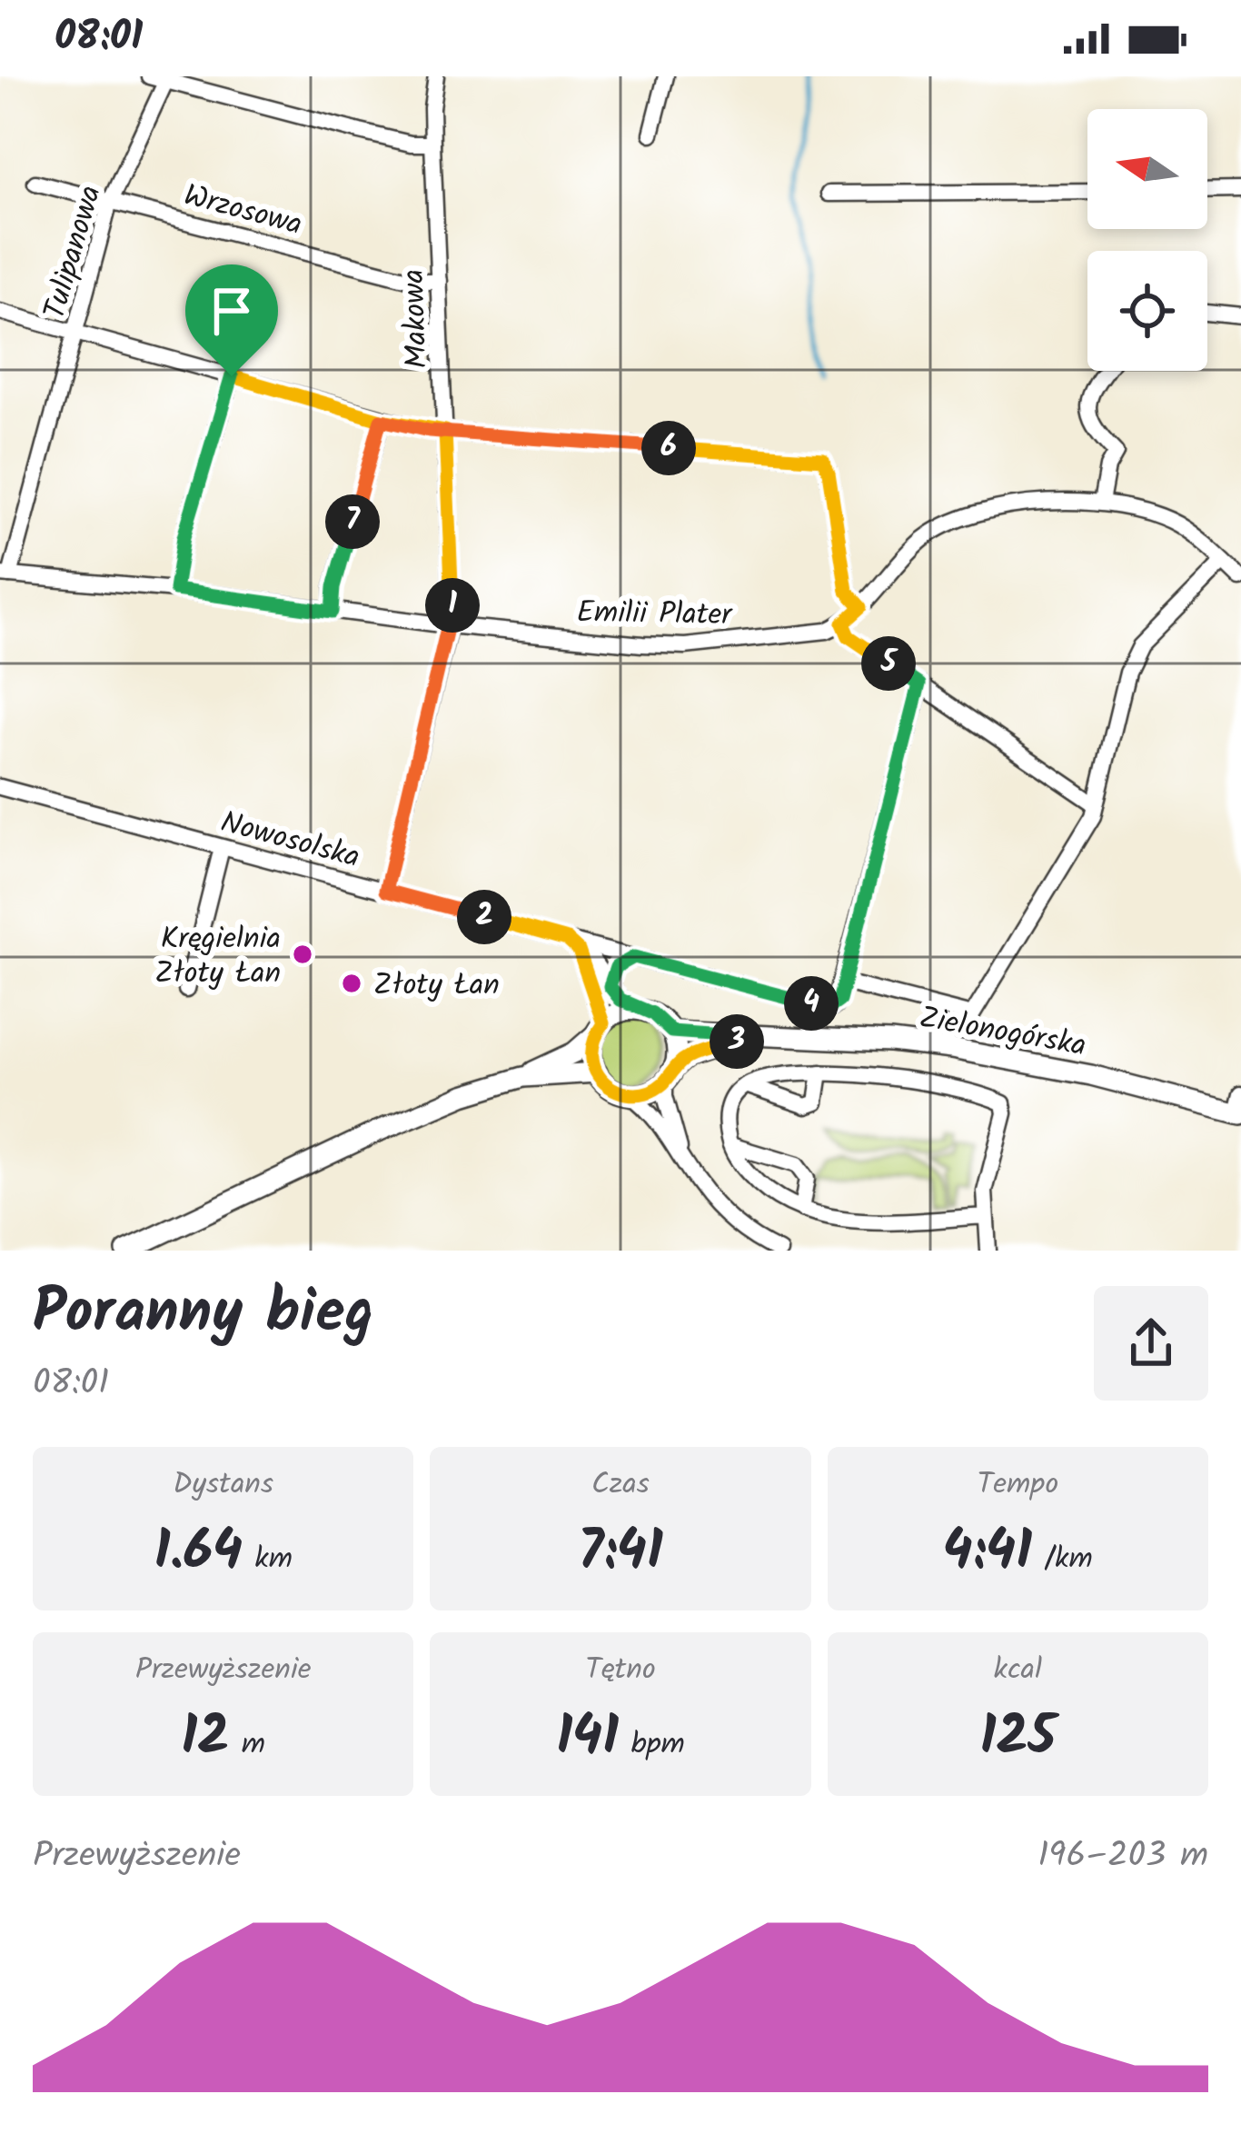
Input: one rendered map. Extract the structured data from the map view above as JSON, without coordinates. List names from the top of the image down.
{
  "streets": {
    "street": [
      "Wrzosowa",
      "Tulipanowa",
      "Makowa",
      "Emilii Plater",
      "Nowosolska",
      "Zielonogórska"
    ]
  },
  "crossings": [
    ["Wrzosowa", "Tulipanowa"],
    ["Wrzosowa", "Makowa"],
    ["Tulipanowa", "Emilii Plater"],
    ["Makowa", "Emilii Plater"],
    ["Makowa", "Nowosolska"]
  ],
  "places": ["Kręgielnia Złoty Łan", "Złoty Łan"],
  "north": "left",
  "page": {
    "status": "08:01",
    "pins": [
      "6",
      "7",
      "1",
      "5",
      "2",
      "4",
      "3"
    ],
    "heading": ["Poranny bieg", "08:01"],
    "stats": [
      ["Dystans", "1.64 km"],
      ["Czas", "7:41"],
      ["Tempo", "4:41 /km"],
      ["Przewyższenie", "12 m"],
      ["Tętno", "141 bpm"],
      ["kcal", "125"]
    ],
    "chart": ["Przewyższenie", "196–203 m"]
  }
}
